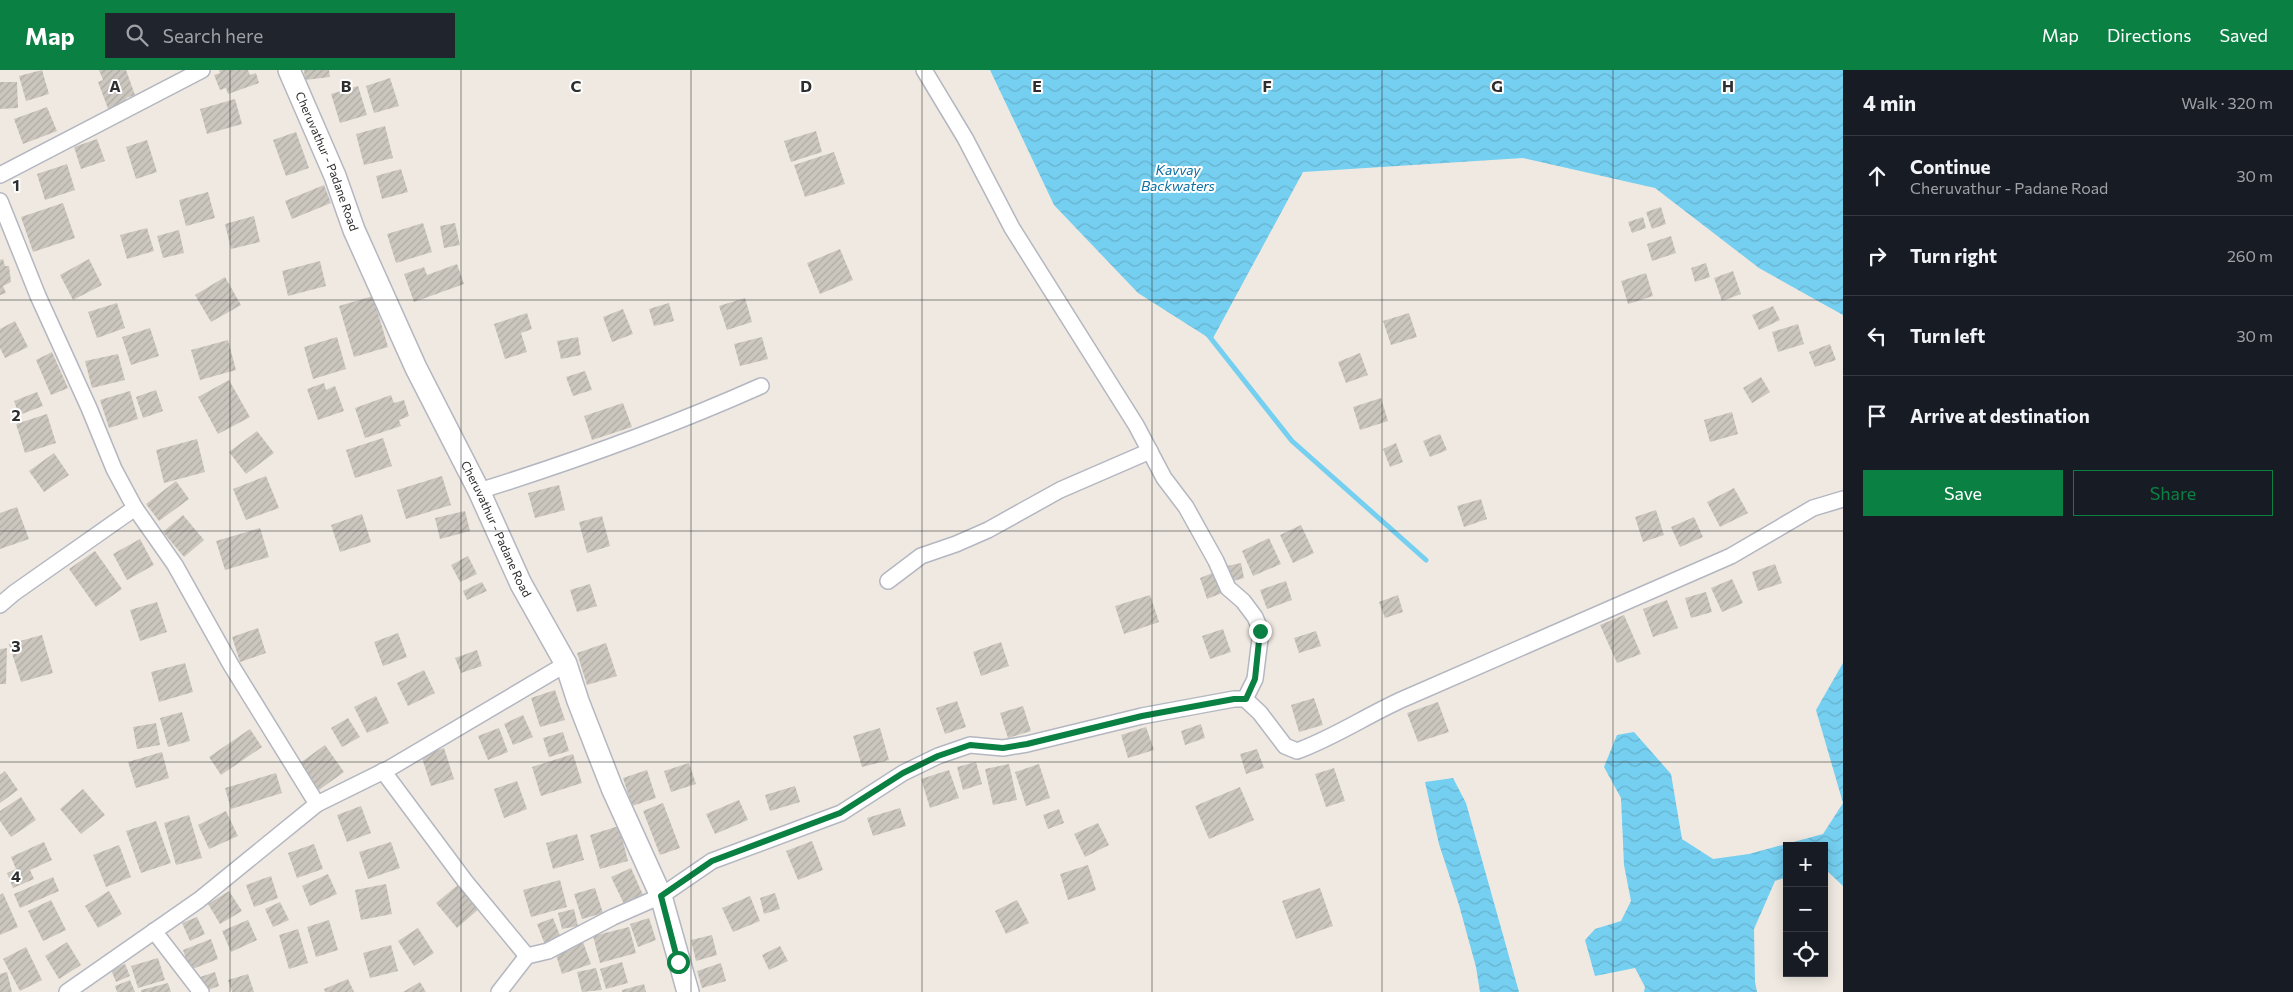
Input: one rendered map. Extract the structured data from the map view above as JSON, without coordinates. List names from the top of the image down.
{
  "streets": {
    "main road": ["Cheruvathur - Padane Road"]
  },
  "water": ["Kavvay Backwaters"],
  "page": {
    "header": "Map",
    "search": "Search here",
    "nav": ["Map", "Directions", "Saved"],
    "heading": ["4 min", "Walk · 320 m"],
    "list": [
      ["Continue", "Cheruvathur - Padane Road", "30 m"],
      ["Turn right", "260 m"],
      ["Turn left", "30 m"],
      "Arrive at destination"
    ],
    "buttons": ["Save", "Share"],
    "map_buttons": ["+", "−"]
  },
  "grid": {
    "columns": [
      "A",
      "B",
      "C",
      "D",
      "E",
      "F",
      "G",
      "H"
    ],
    "rows": [
      "1",
      "2",
      "3",
      "4"
    ]
  }
}
